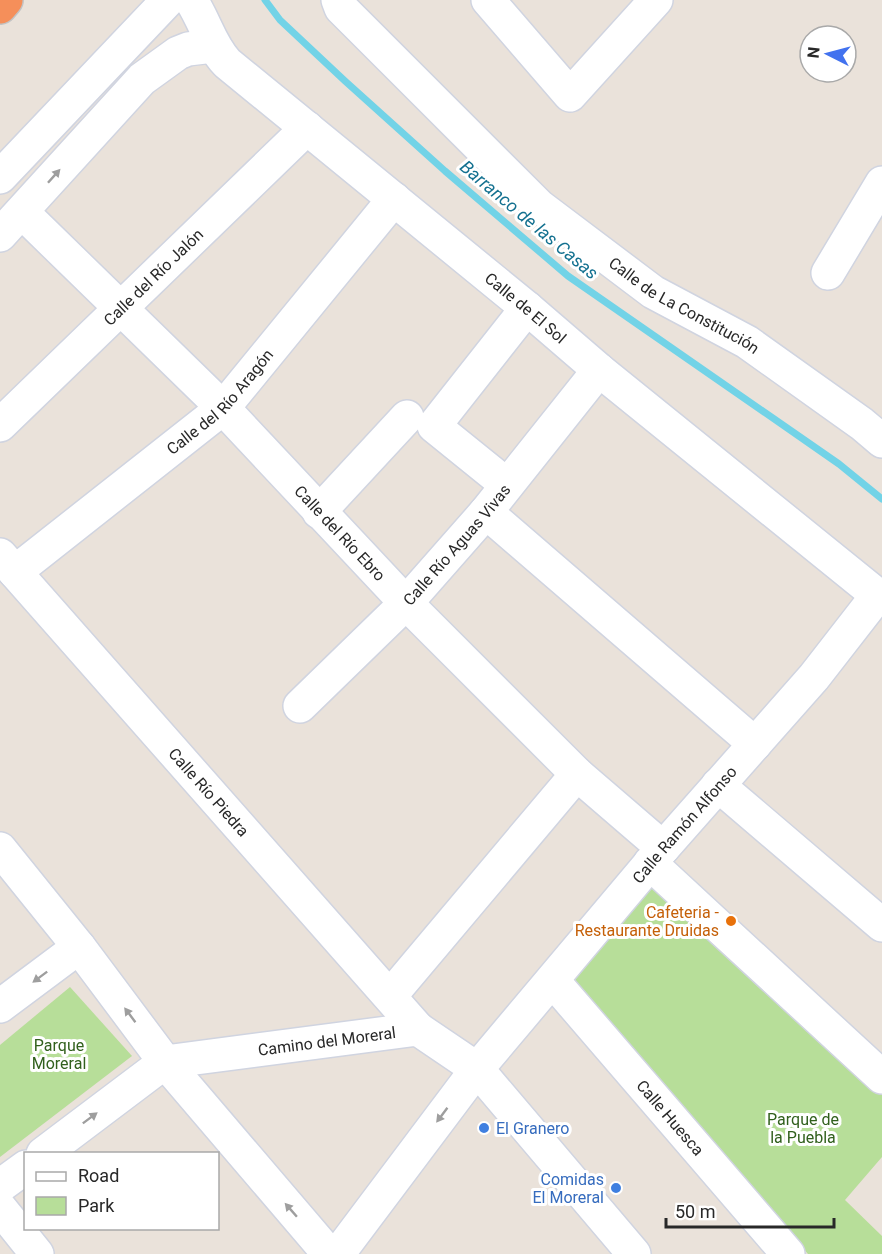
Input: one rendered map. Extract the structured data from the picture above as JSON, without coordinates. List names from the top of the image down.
{
  "streets": {
    "street": [
      "Calle del Río Jalón",
      "Calle de La Constitución",
      "Calle de El Sol",
      "Calle del Río Aragón",
      "Calle del Río Ebro",
      "Calle Río Aguas Vivas",
      "Calle Río Piedra",
      "Calle Ramón Alfonso",
      "Camino del Moreral",
      "Calle Huesca"
    ]
  },
  "crossings": [
    ["Calle del Río Jalón", "Calle de El Sol"],
    ["Calle del Río Jalón", "Calle del Río Ebro"],
    ["Calle de El Sol", "Calle del Río Aragón"],
    ["Calle de El Sol", "Calle Río Aguas Vivas"],
    ["Calle de El Sol", "Calle Ramón Alfonso"],
    ["Calle del Río Aragón", "Calle del Río Ebro"],
    ["Calle del Río Aragón", "Calle Río Piedra"],
    ["Calle del Río Ebro", "Calle Río Aguas Vivas"],
    ["Calle del Río Ebro", "Calle Ramón Alfonso"],
    ["Calle Río Piedra", "Camino del Moreral"],
    ["Calle Ramón Alfonso", "Camino del Moreral"],
    ["Calle Ramón Alfonso", "Calle Huesca"]
  ],
  "water": ["Barranco de las Casas"],
  "parks": ["Parque Moreral", "Parque de la Puebla"],
  "places": ["Cafeteria - Restaurante Druidas", "El Granero", "Comidas El Moreral"],
  "legend": ["Road", "Park"],
  "scale_bar": "50 m",
  "north": "left"
}
